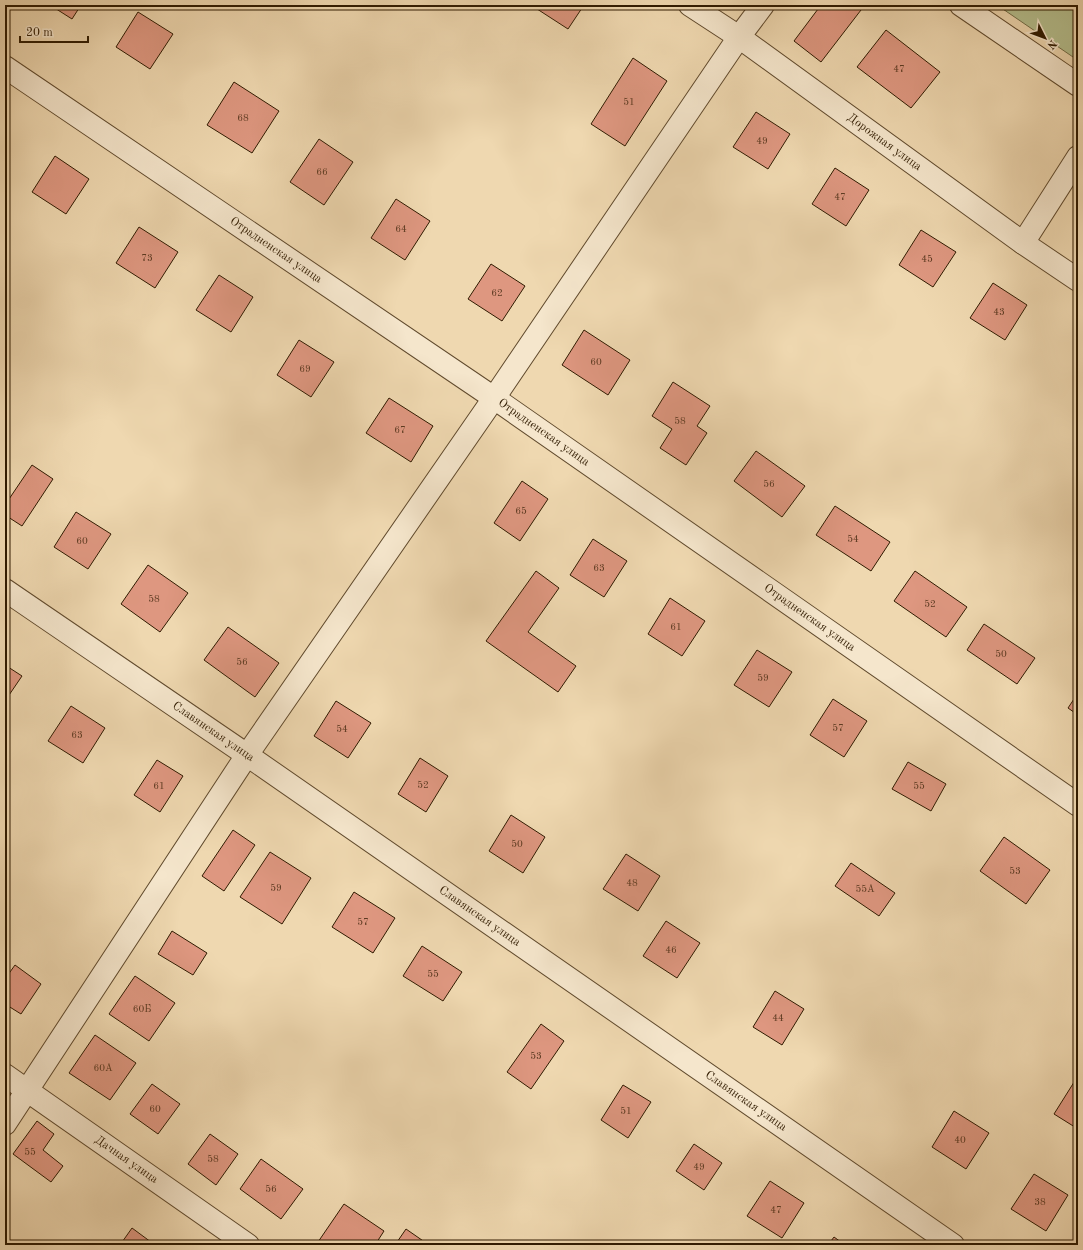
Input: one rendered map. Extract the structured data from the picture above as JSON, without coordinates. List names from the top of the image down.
{
  "streets": {
    "street": [
      "Дорожная улица",
      "Отрадненская улица",
      "Славянская улица",
      "Дачная улица"
    ]
  },
  "house_numbers": [
    "47",
    "51",
    "68",
    "49",
    "66",
    "47",
    "64",
    "73",
    "45",
    "62",
    "43",
    "60",
    "69",
    "58",
    "67",
    "56",
    "65",
    "54",
    "60",
    "63",
    "58",
    "52",
    "61",
    "50",
    "56",
    "59",
    "57",
    "54",
    "63",
    "52",
    "61",
    "55",
    "50",
    "53",
    "48",
    "59",
    "55А",
    "57",
    "46",
    "55",
    "60Б",
    "44",
    "53",
    "60А",
    "60",
    "51",
    "40",
    "55",
    "58",
    "49",
    "56",
    "38",
    "47"
  ],
  "scale_bar": "20 m",
  "north": "bottom right"
}
